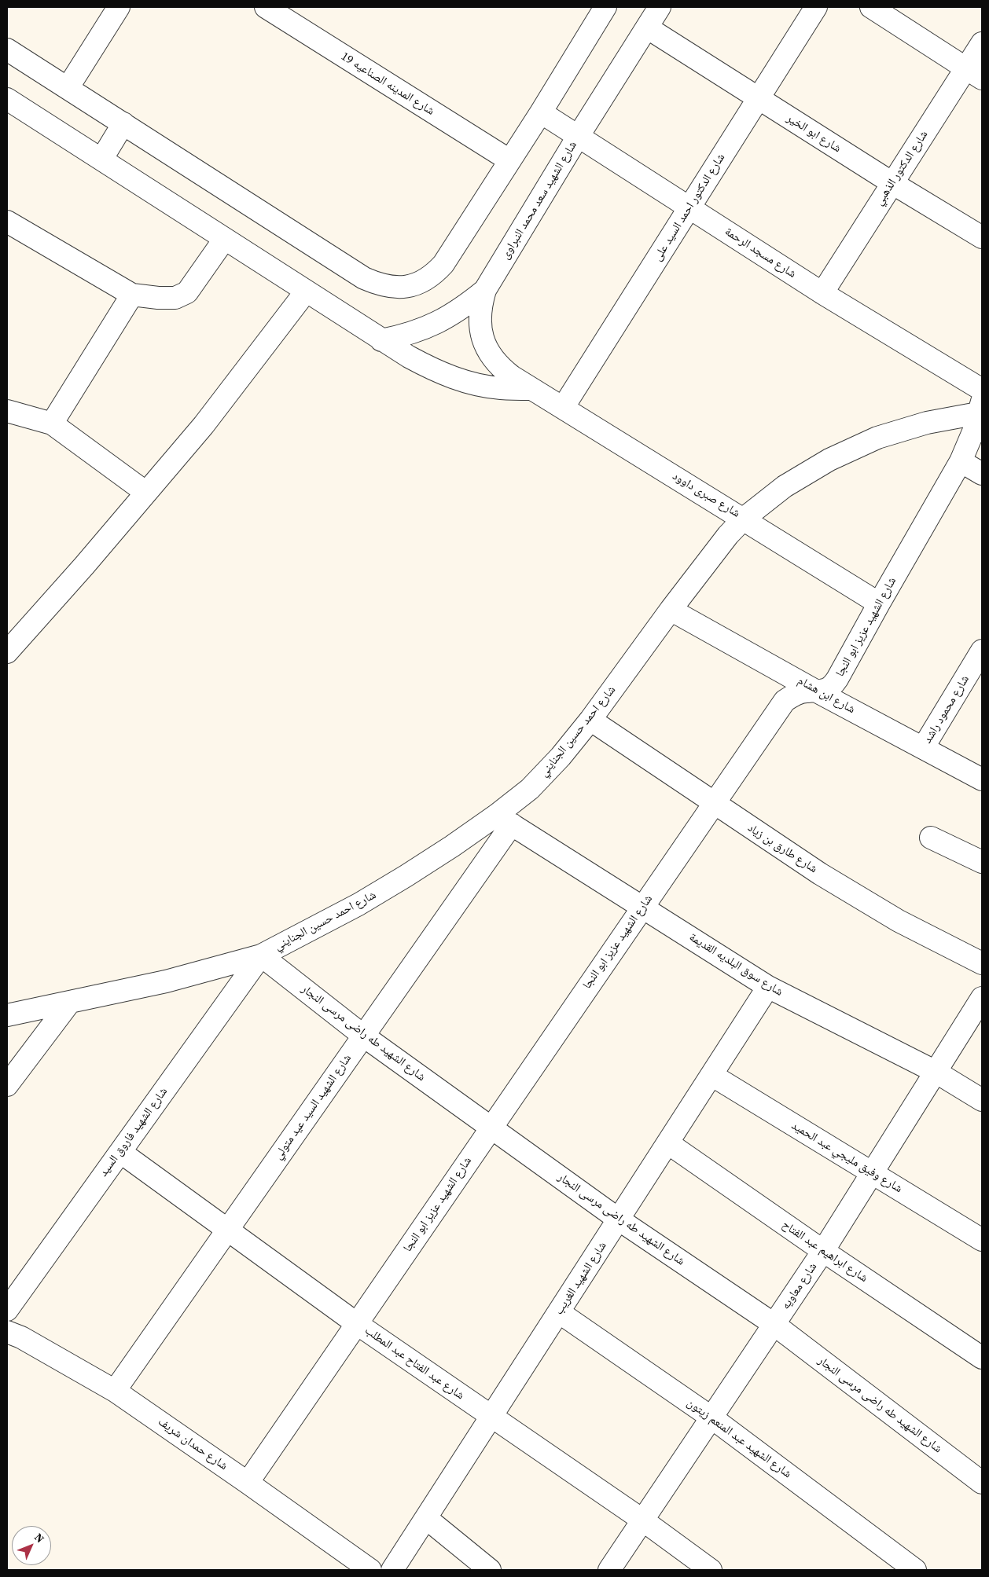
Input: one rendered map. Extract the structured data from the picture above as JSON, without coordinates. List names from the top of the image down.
{
  "streets": {
    "street": [
      "شارع المدينه الصناعيه 19",
      "شارع ابو الخير",
      "شارع الدكتور الذهبي",
      "شارع الشهيد سعد محمد النبراوى",
      "شارع الدكتور احمد السيد على",
      "شارع مسجد الرحمة",
      "شارع صبرى داوود",
      "شارع الشهيد عزيز ابو النجا",
      "شارع ابن هشام",
      "شارع محمود راشد",
      "شارع احمد حسين الجنايني",
      "شارع طارق بن زياد",
      "شارع سوق البلديه القديمة",
      "شارع الشهيد طه راضى مرسى النجار",
      "شارع الشهيد السيد عيد متولي",
      "شارع الشهيد فاروق السيد",
      "شارع وفيق مليجي عبد الحميد",
      "شارع ابراهيم عبد الفتاح",
      "شارع الشهيد الغريب",
      "شارع معاويه",
      "شارع عبد الفتاح عبد المطلب",
      "شارع الشهيد عبد المنعم زيتون",
      "شارع حمدان شريف"
    ]
  },
  "crossings": [
    ["شارع ابو الخير", "شارع الدكتور الذهبي"],
    ["شارع ابو الخير", "شارع الشهيد سعد محمد النبراوى"],
    ["شارع ابو الخير", "شارع الدكتور احمد السيد على"],
    ["شارع الدكتور الذهبي", "شارع مسجد الرحمة"],
    ["شارع الشهيد سعد محمد النبراوى", "شارع مسجد الرحمة"],
    ["شارع الشهيد سعد محمد النبراوى", "شارع صبرى داوود"],
    ["شارع الدكتور احمد السيد على", "شارع مسجد الرحمة"],
    ["شارع الدكتور احمد السيد على", "شارع صبرى داوود"],
    ["شارع صبرى داوود", "شارع الشهيد عزيز ابو النجا"],
    ["شارع صبرى داوود", "شارع احمد حسين الجنايني"],
    ["شارع الشهيد عزيز ابو النجا", "شارع ابن هشام"],
    ["شارع الشهيد عزيز ابو النجا", "شارع احمد حسين الجنايني"],
    ["شارع الشهيد عزيز ابو النجا", "شارع طارق بن زياد"],
    ["شارع الشهيد عزيز ابو النجا", "شارع سوق البلديه القديمة"],
    ["شارع الشهيد عزيز ابو النجا", "شارع الشهيد طه راضى مرسى النجار"],
    ["شارع الشهيد عزيز ابو النجا", "شارع عبد الفتاح عبد المطلب"],
    ["شارع الشهيد عزيز ابو النجا", "شارع حمدان شريف"],
    ["شارع ابن هشام", "شارع محمود راشد"],
    ["شارع ابن هشام", "شارع احمد حسين الجنايني"],
    ["شارع احمد حسين الجنايني", "شارع طارق بن زياد"],
    ["شارع احمد حسين الجنايني", "شارع سوق البلديه القديمة"],
    ["شارع احمد حسين الجنايني", "شارع الشهيد طه راضى مرسى النجار"],
    ["شارع احمد حسين الجنايني", "شارع الشهيد السيد عيد متولي"],
    ["شارع احمد حسين الجنايني", "شارع الشهيد فاروق السيد"],
    ["شارع سوق البلديه القديمة", "شارع الشهيد السيد عيد متولي"],
    ["شارع سوق البلديه القديمة", "شارع الشهيد الغريب"],
    ["شارع سوق البلديه القديمة", "شارع معاويه"],
    ["شارع الشهيد طه راضى مرسى النجار", "شارع الشهيد السيد عيد متولي"],
    ["شارع الشهيد طه راضى مرسى النجار", "شارع الشهيد فاروق السيد"],
    ["شارع الشهيد طه راضى مرسى النجار", "شارع الشهيد الغريب"],
    ["شارع الشهيد طه راضى مرسى النجار", "شارع معاويه"],
    ["شارع الشهيد السيد عيد متولي", "شارع عبد الفتاح عبد المطلب"],
    ["شارع الشهيد السيد عيد متولي", "شارع حمدان شريف"],
    ["شارع الشهيد فاروق السيد", "شارع عبد الفتاح عبد المطلب"],
    ["شارع وفيق مليجي عبد الحميد", "شارع الشهيد الغريب"],
    ["شارع وفيق مليجي عبد الحميد", "شارع معاويه"],
    ["شارع ابراهيم عبد الفتاح", "شارع الشهيد الغريب"],
    ["شارع ابراهيم عبد الفتاح", "شارع معاويه"],
    ["شارع الشهيد الغريب", "شارع عبد الفتاح عبد المطلب"],
    ["شارع الشهيد الغريب", "شارع الشهيد عبد المنعم زيتون"],
    ["شارع معاويه", "شارع عبد الفتاح عبد المطلب"],
    ["شارع معاويه", "شارع الشهيد عبد المنعم زيتون"]
  ],
  "north": "top right"
}
